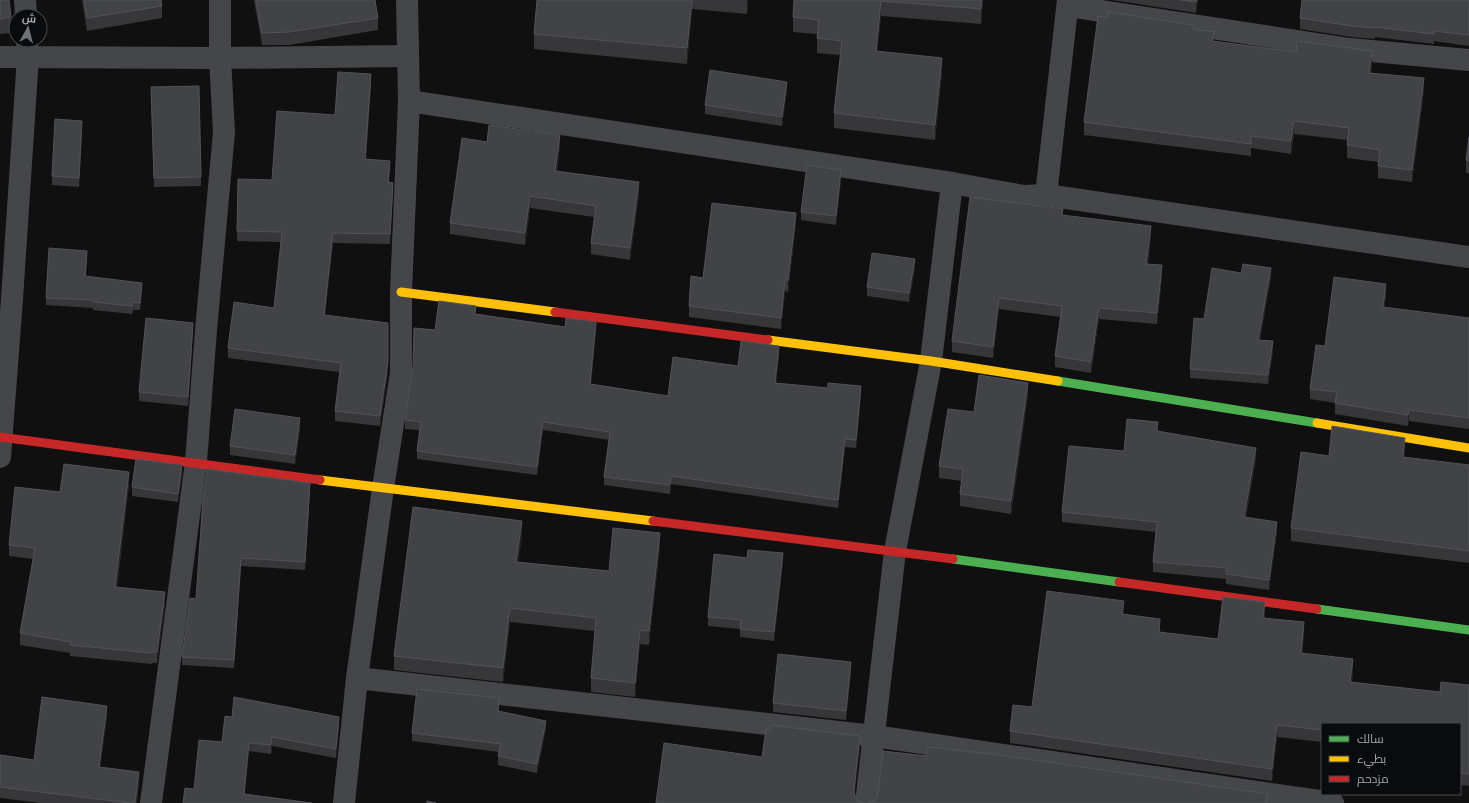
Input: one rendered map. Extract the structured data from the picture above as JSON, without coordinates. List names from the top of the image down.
{
  "legend": ["سالك", "بطيء", "مزدحم"],
  "north": "top"
}
